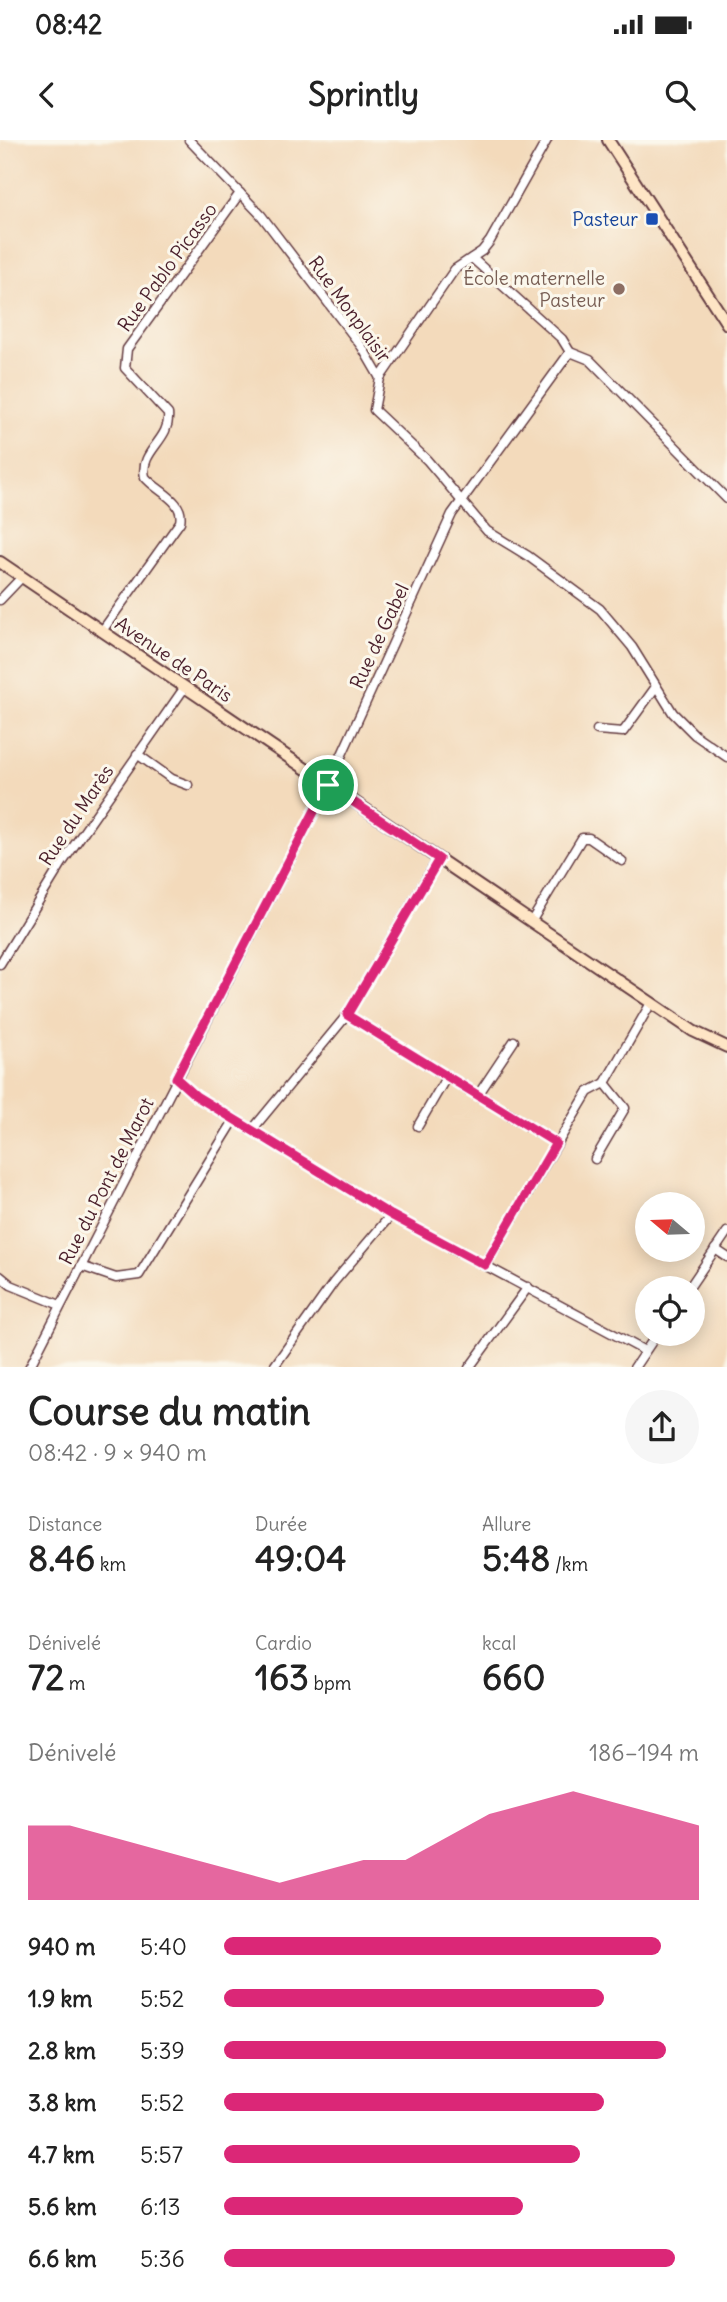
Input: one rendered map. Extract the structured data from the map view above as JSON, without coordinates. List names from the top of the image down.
{
  "streets": {
    "main road": ["Avenue de Paris"],
    "street": [
      "Rue Pablo Picasso",
      "Rue Monplaisir",
      "Rue de Gabel",
      "Rue du Marès",
      "Rue du Pont de Marot"
    ]
  },
  "crossings": [
    ["Rue Pablo Picasso", "Rue Monplaisir"],
    ["Rue Pablo Picasso", "Avenue de Paris"],
    ["Rue Monplaisir", "Rue de Gabel"],
    ["Rue de Gabel", "Avenue de Paris"],
    ["Rue de Gabel", "Rue du Pont de Marot"],
    ["Avenue de Paris", "Rue du Marès"],
    ["Avenue de Paris", "Rue du Pont de Marot"]
  ],
  "places": {
    "transit": ["Pasteur"],
    "other": ["École maternelle Pasteur"]
  },
  "north": "left",
  "page": {
    "status": "08:42",
    "header": "Sprintly",
    "heading": ["Course du matin", "08:42 · 9 × 940 m"],
    "stats": [
      ["Distance", "8.46 km"],
      ["Durée", "49:04"],
      ["Allure", "5:48 /km"],
      ["Dénivelé", "72 m"],
      ["Cardio", "163 bpm"],
      ["kcal", "660"]
    ],
    "chart": ["Dénivelé", "186–194 m"],
    "list": [
      {
        "name": "940 m",
        "note": "5:40"
      },
      {
        "name": "1.9 km",
        "note": "5:52"
      },
      {
        "name": "2.8 km",
        "note": "5:39"
      },
      {
        "name": "3.8 km",
        "note": "5:52"
      },
      {
        "name": "4.7 km",
        "note": "5:57"
      },
      {
        "name": "5.6 km",
        "note": "6:13"
      },
      {
        "name": "6.6 km",
        "note": "5:36"
      }
    ]
  }
}
